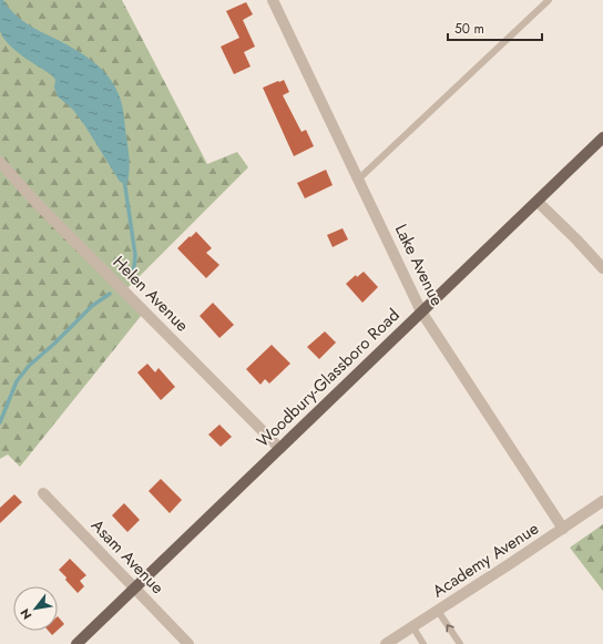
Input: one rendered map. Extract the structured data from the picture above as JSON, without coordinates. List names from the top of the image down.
{
  "streets": {
    "main road": ["Woodbury-Glassboro Road"],
    "street": [
      "Lake Avenue",
      "Helen Avenue",
      "Asam Avenue",
      "Academy Avenue"
    ]
  },
  "crossings": [
    ["Lake Avenue", "Woodbury-Glassboro Road"],
    ["Lake Avenue", "Academy Avenue"],
    ["Helen Avenue", "Woodbury-Glassboro Road"],
    ["Woodbury-Glassboro Road", "Asam Avenue"]
  ],
  "scale_bar": "50 m",
  "north": "bottom left"
}
